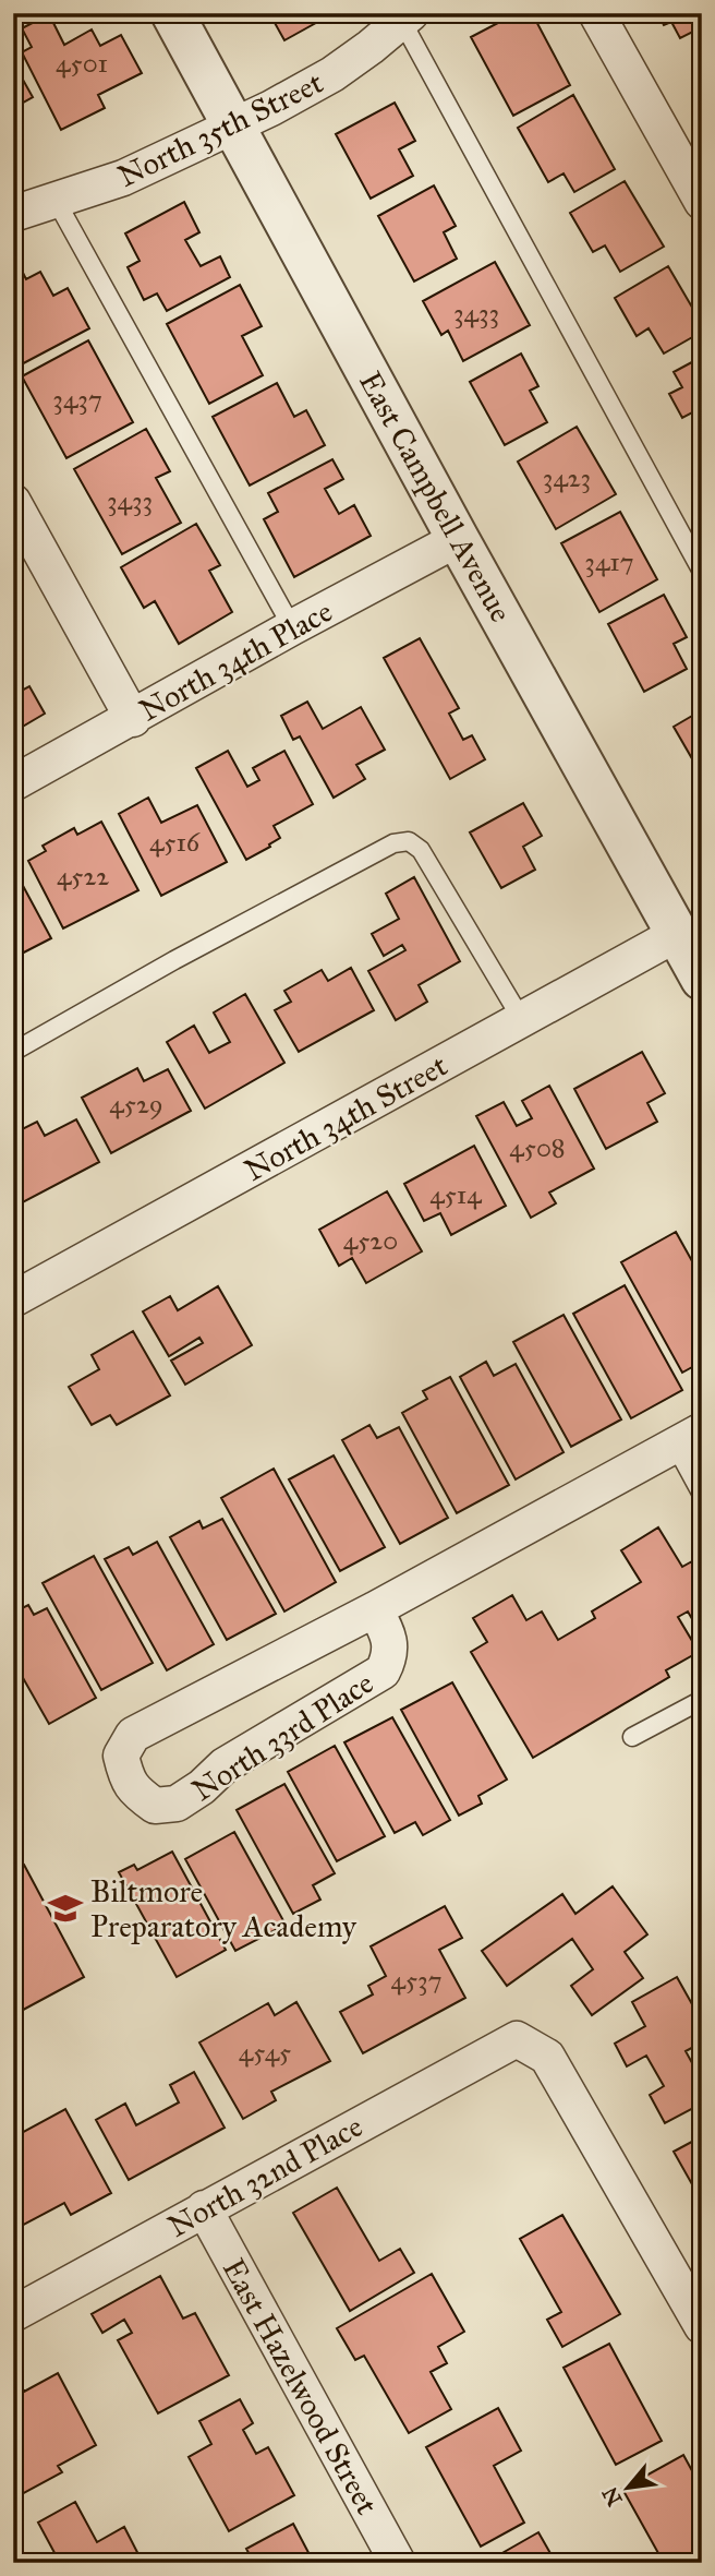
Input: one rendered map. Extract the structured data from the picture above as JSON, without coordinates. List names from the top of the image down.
{
  "streets": {
    "street": [
      "North 35th Street",
      "East Campbell Avenue",
      "North 34th Place",
      "North 34th Street",
      "North 33rd Place",
      "North 32nd Place",
      "East Hazelwood Street"
    ]
  },
  "crossings": [
    ["North 35th Street", "East Campbell Avenue"],
    ["East Campbell Avenue", "North 34th Place"],
    ["East Campbell Avenue", "North 34th Street"],
    ["North 32nd Place", "East Hazelwood Street"]
  ],
  "places": {
    "school or university": ["Biltmore Preparatory Academy"]
  },
  "house_numbers": [
    "4501",
    "3433",
    "3437",
    "3423",
    "3433",
    "3417",
    "4516",
    "4522",
    "4529",
    "4508",
    "4514",
    "4520",
    "4537",
    "4545"
  ],
  "north": "bottom left"
}
